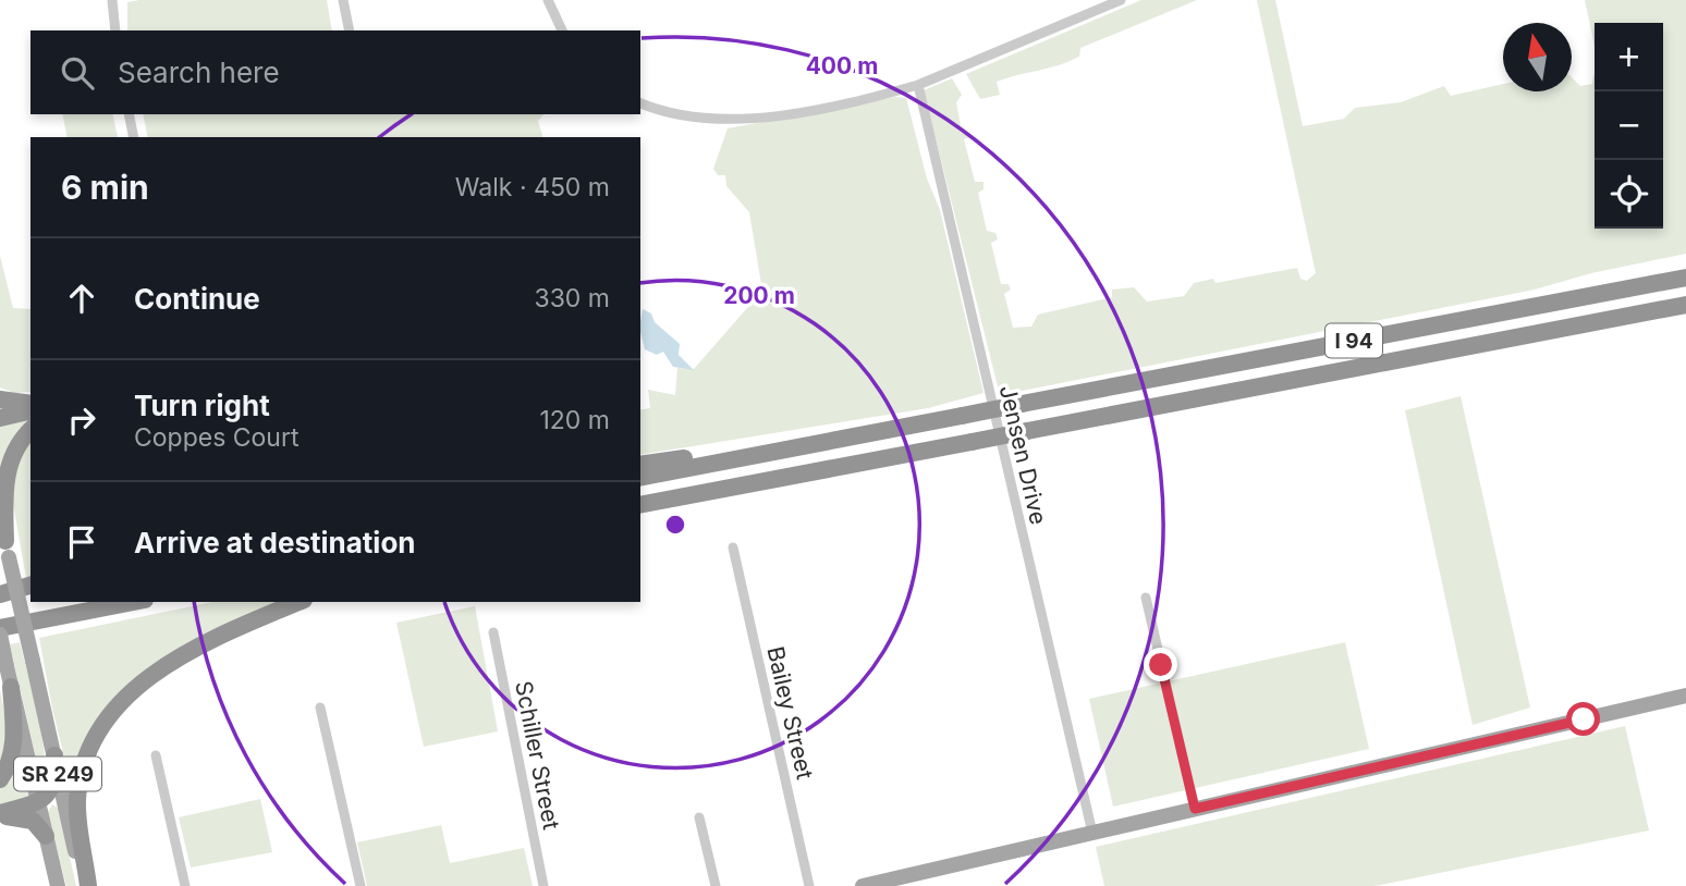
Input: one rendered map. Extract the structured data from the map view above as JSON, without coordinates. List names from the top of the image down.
{
  "streets": {
    "highway": ["I 94"],
    "main road": ["SR 249"],
    "street": ["Jensen Drive", "Bailey Street", "Schiller Street"]
  },
  "north": "top",
  "page": {
    "map_buttons": ["+", "−"],
    "search": "Search here",
    "heading": ["6 min", "Walk · 450 m"],
    "list": [
      ["Continue", "330 m"],
      ["Turn right", "Coppes Court", "120 m"],
      "Arrive at destination"
    ]
  },
  "rings": ["400 m", "200 m"]
}
